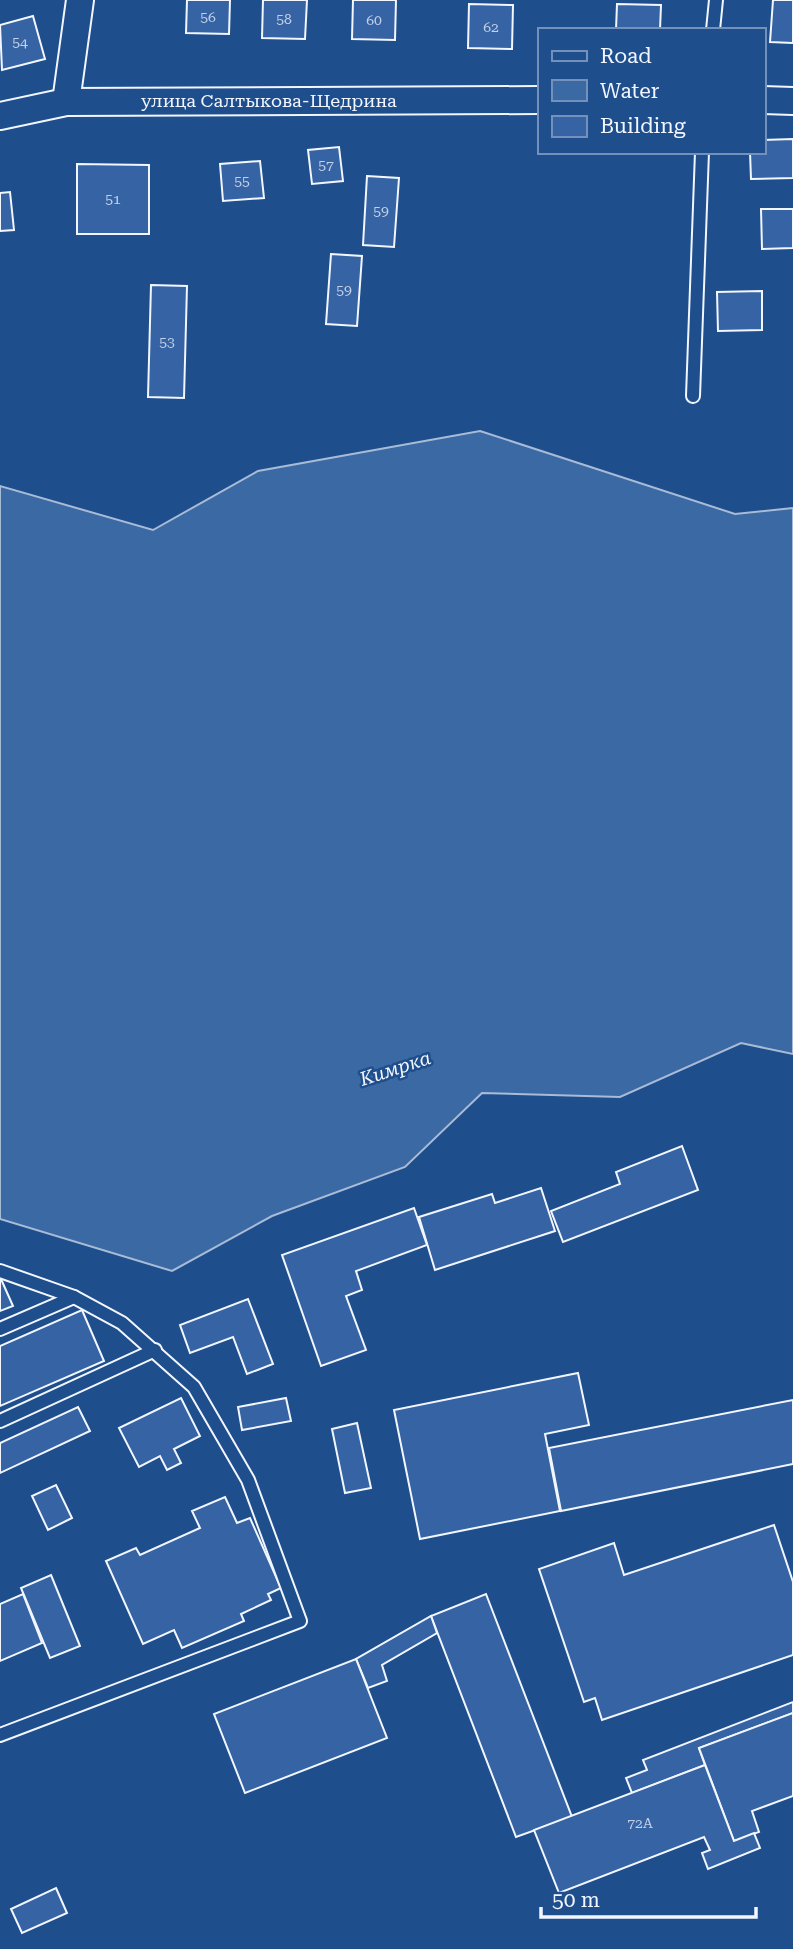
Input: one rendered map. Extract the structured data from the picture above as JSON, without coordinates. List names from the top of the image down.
{
  "streets": {
    "street": ["улица Салтыкова-Щедрина"]
  },
  "water": ["Кимрка"],
  "house_numbers": [
    "56",
    "58",
    "60",
    "62",
    "54",
    "57",
    "55",
    "51",
    "59",
    "59",
    "53",
    "72А"
  ],
  "legend": ["Road", "Water", "Building"],
  "scale_bar": "50 m"
}
